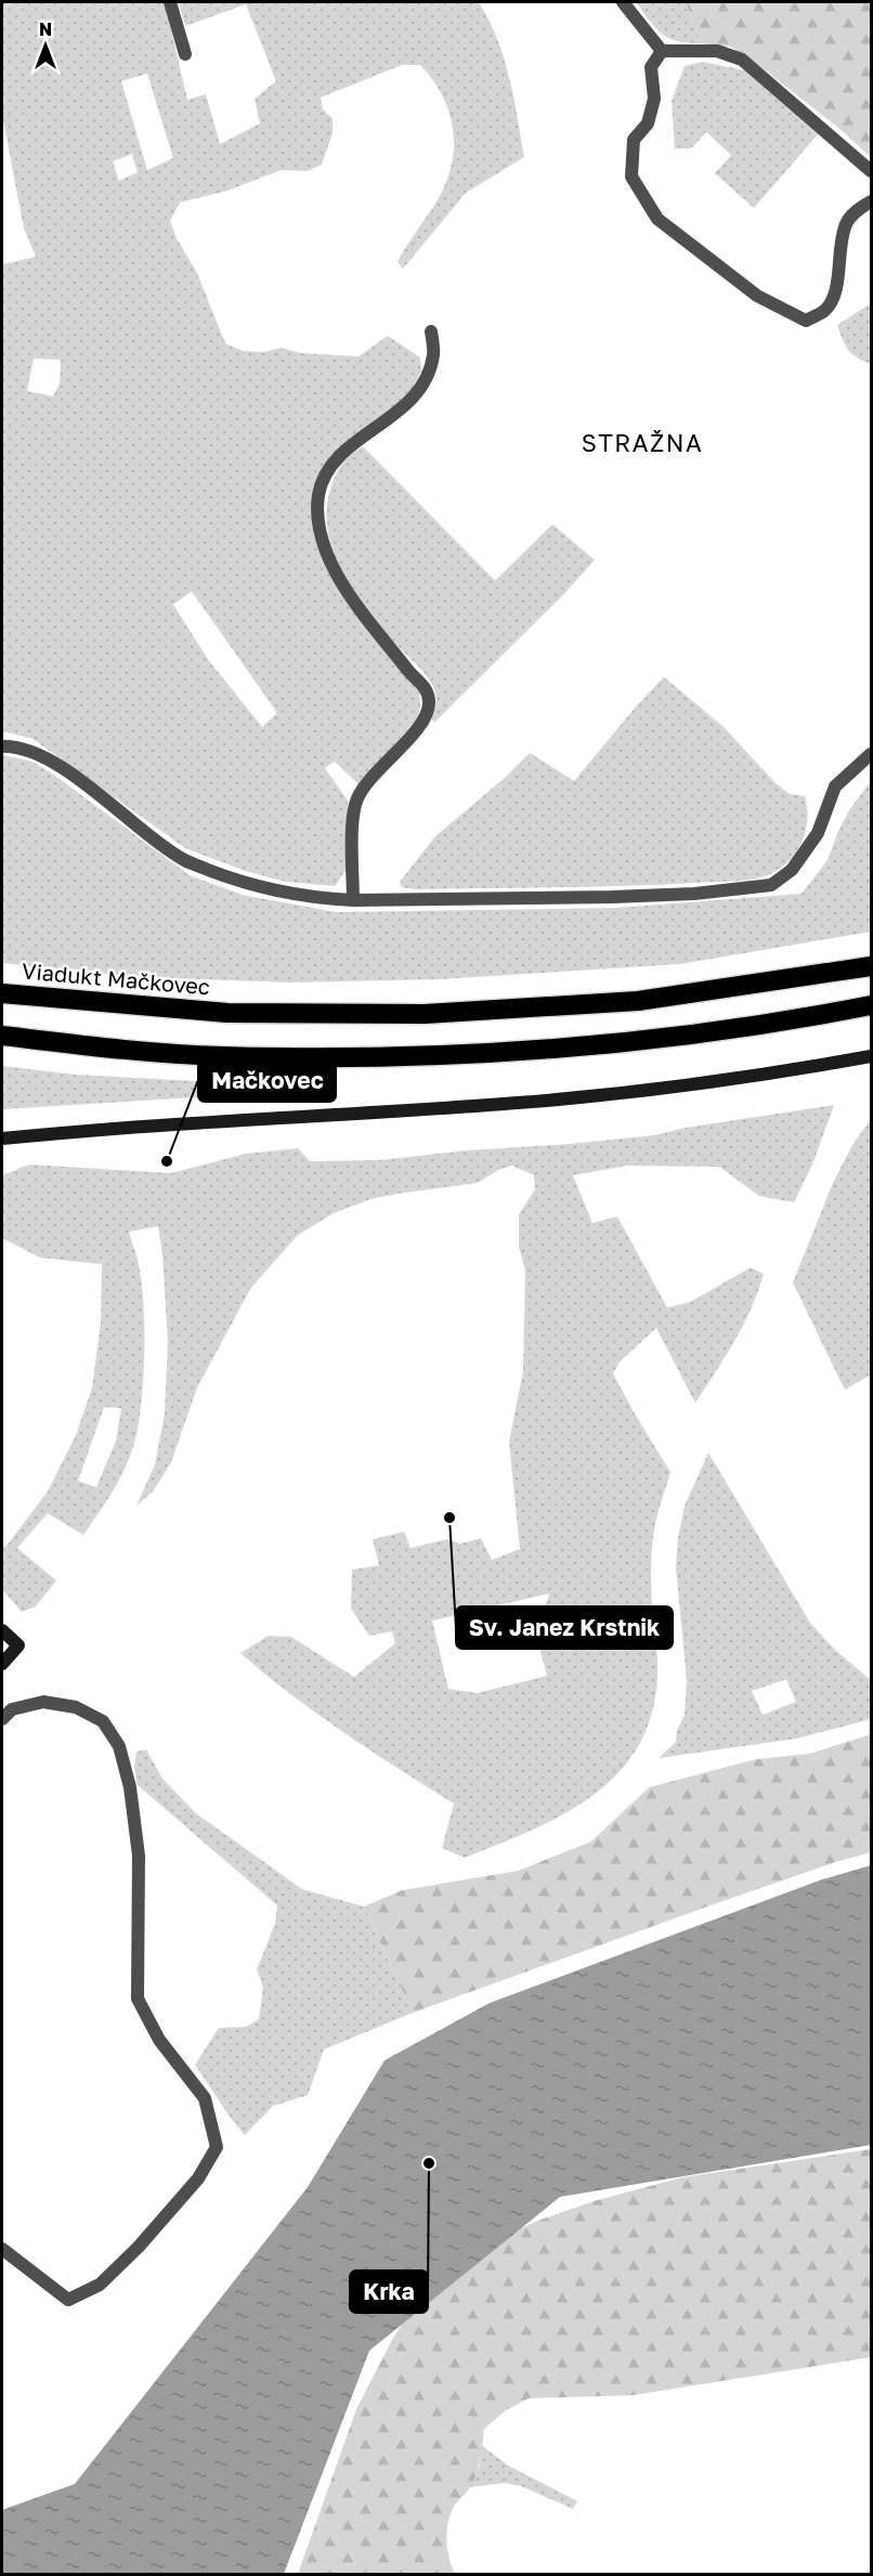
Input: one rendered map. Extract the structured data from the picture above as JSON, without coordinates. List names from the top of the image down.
{
  "streets": {
    "highway": ["Viadukt Mačkovec"]
  },
  "districts": ["STRAŽNA"],
  "places": ["Mačkovec", "Sv. Janez Krstnik", "Krka"],
  "north": "top"
}
